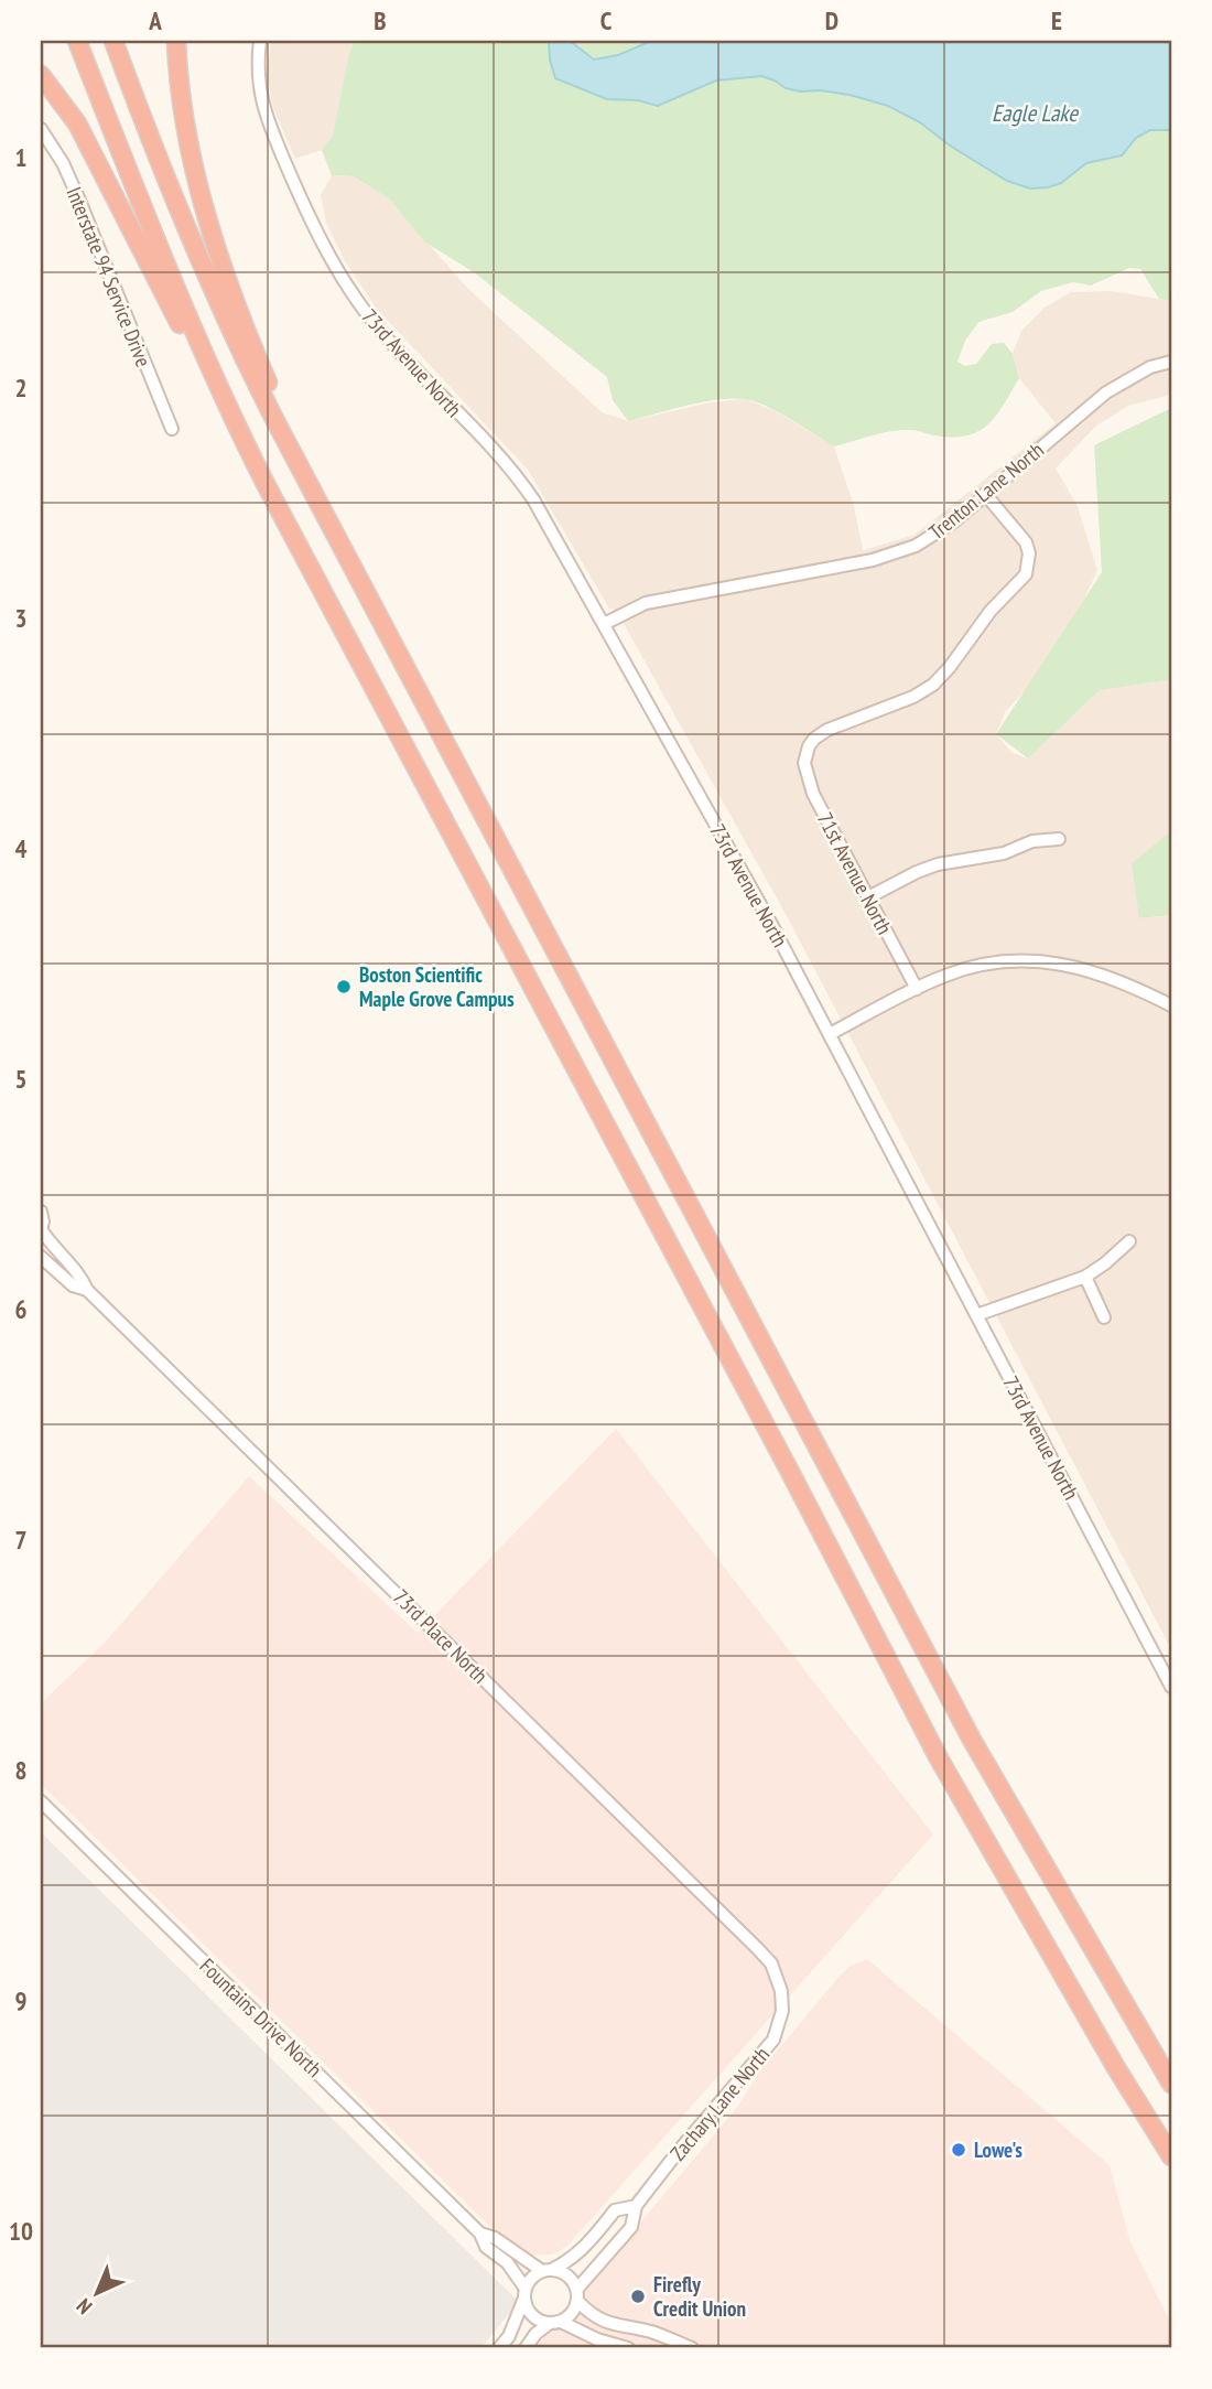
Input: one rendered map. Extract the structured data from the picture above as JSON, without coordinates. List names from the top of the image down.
{
  "streets": {
    "street": [
      "Interstate 94 Service Drive",
      "73rd Avenue North",
      "Trenton Lane North",
      "71st Avenue North",
      "73rd Place North",
      "Fountains Drive North",
      "Zachary Lane North"
    ]
  },
  "crossings": [
    ["73rd Avenue North", "Trenton Lane North"],
    ["Trenton Lane North", "71st Avenue North"],
    ["73rd Place North", "Zachary Lane North"],
    ["Fountains Drive North", "Zachary Lane North"]
  ],
  "water": ["Eagle Lake"],
  "places": ["Boston Scientific Maple Grove Campus", "Lowe's", "Firefly Credit Union"],
  "north": "bottom left",
  "grid": {
    "columns": [
      "A",
      "B",
      "C",
      "D",
      "E"
    ],
    "rows": [
      "1",
      "2",
      "3",
      "4",
      "5",
      "6",
      "7",
      "8",
      "9",
      "10"
    ]
  }
}
